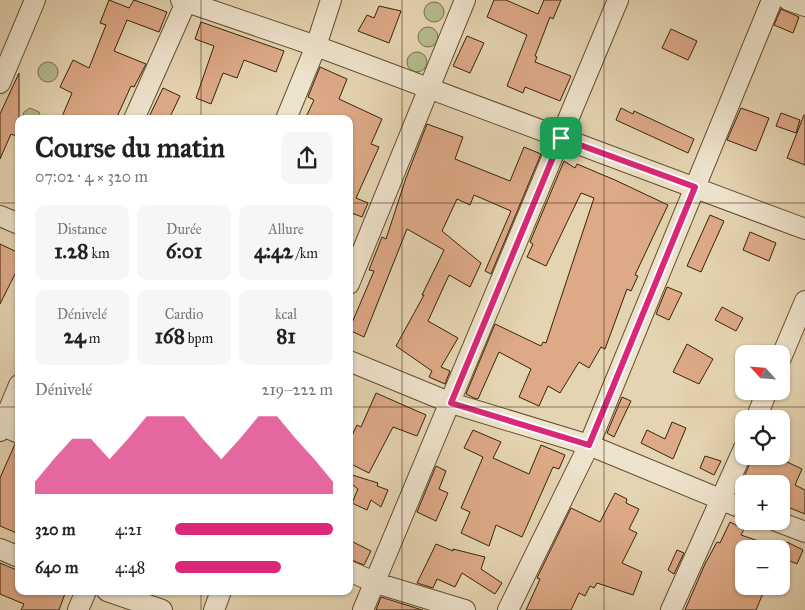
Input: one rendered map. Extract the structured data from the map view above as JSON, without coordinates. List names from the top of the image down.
{
  "north": "top left",
  "page": {
    "heading": ["Course du matin", "07:02 · 4 × 320 m"],
    "stats": [
      ["Distance", "1.28 km"],
      ["Durée", "6:01"],
      ["Allure", "4:42 /km"],
      ["Dénivelé", "24 m"],
      ["Cardio", "168 bpm"],
      ["kcal", "81"]
    ],
    "map_buttons": ["+", "−"],
    "chart": ["Dénivelé", "219–222 m"],
    "list": [
      {
        "name": "320 m",
        "note": "4:21"
      },
      {
        "name": "640 m",
        "note": "4:48"
      }
    ]
  }
}
